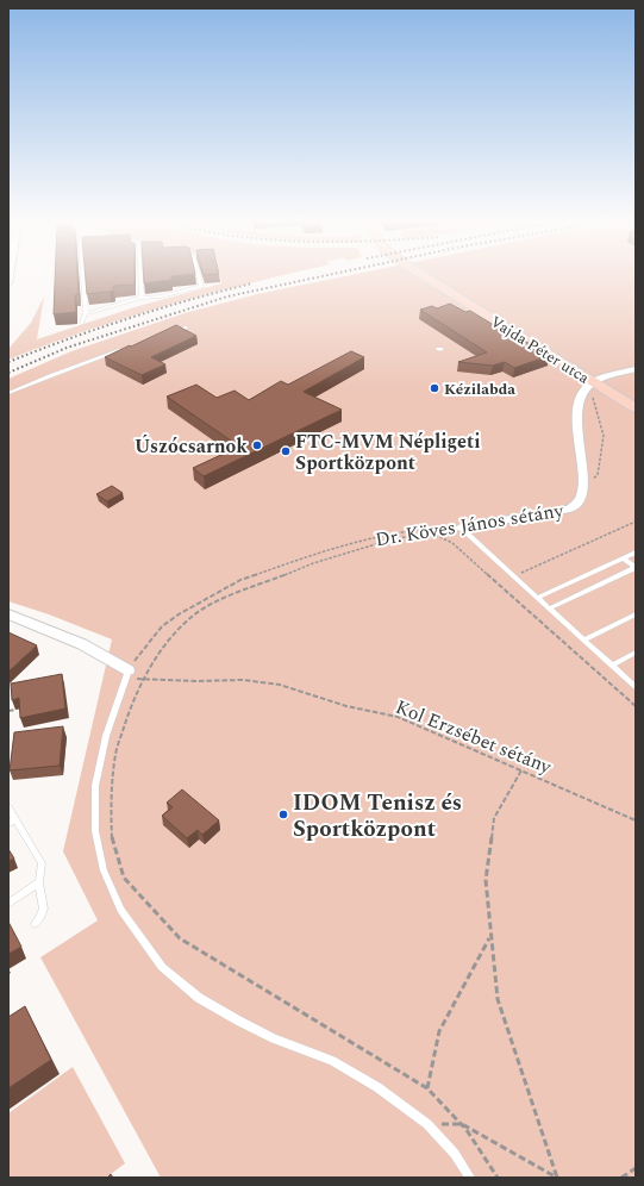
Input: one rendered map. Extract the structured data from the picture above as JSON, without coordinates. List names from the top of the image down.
{
  "streets": {
    "street": ["Vajda Péter utca", "Dr. Köves János sétány"],
    "path": ["Kol Erzsébet sétány"]
  },
  "crossings": [
    ["Vajda Péter utca", "Dr. Köves János sétány"],
    ["Dr. Köves János sétány", "Kol Erzsébet sétány"]
  ],
  "places": [
    "Kézilabda",
    "Úszócsarnok",
    "FTC-MVM Népligeti Sportközpont",
    "IDOM Tenisz és Sportközpont"
  ]
}
